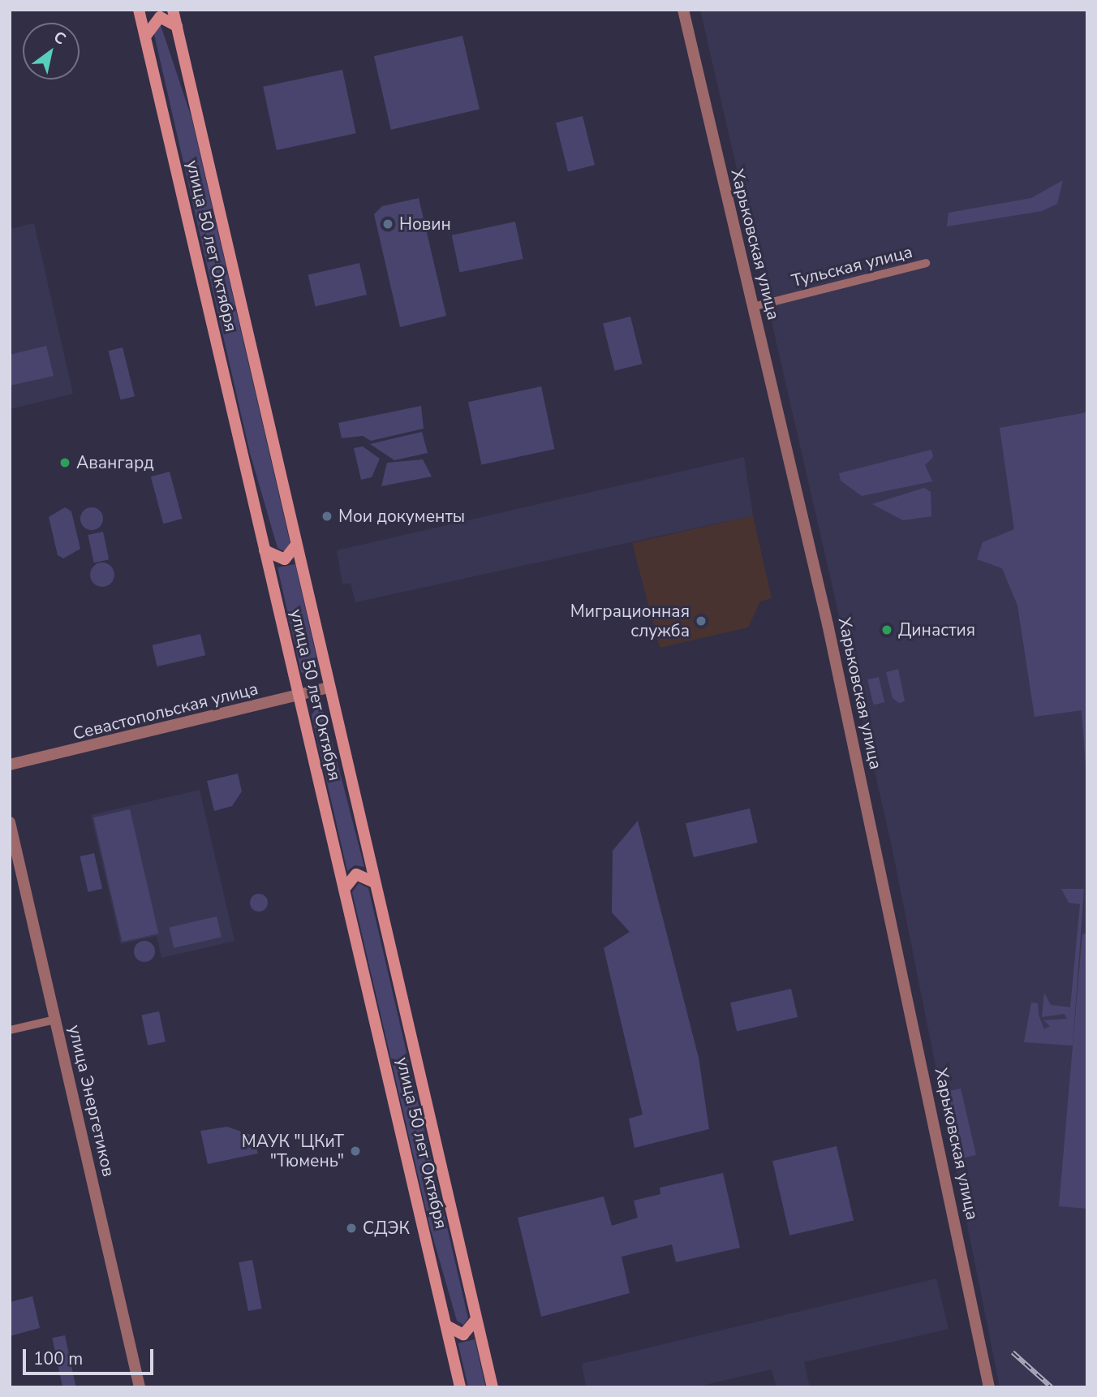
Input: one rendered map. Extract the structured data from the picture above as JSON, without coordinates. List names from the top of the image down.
{
  "streets": {
    "main road": ["улица 50 лет Октября"],
    "street": [
      "Харьковская улица",
      "Тульская улица",
      "Севастопольская улица",
      "улица Энергетиков"
    ]
  },
  "crossings": [
    ["Харьковская улица", "Тульская улица"],
    ["улица 50 лет Октября", "Севастопольская улица"]
  ],
  "places": [
    "Новин",
    "Авангард",
    "Мои документы",
    "Миграционная служба",
    "Династия",
    "МАУК \"ЦКиТ \"Тюмень\"",
    "СДЭК"
  ],
  "scale_bar": "100 m",
  "north": "top right"
}
